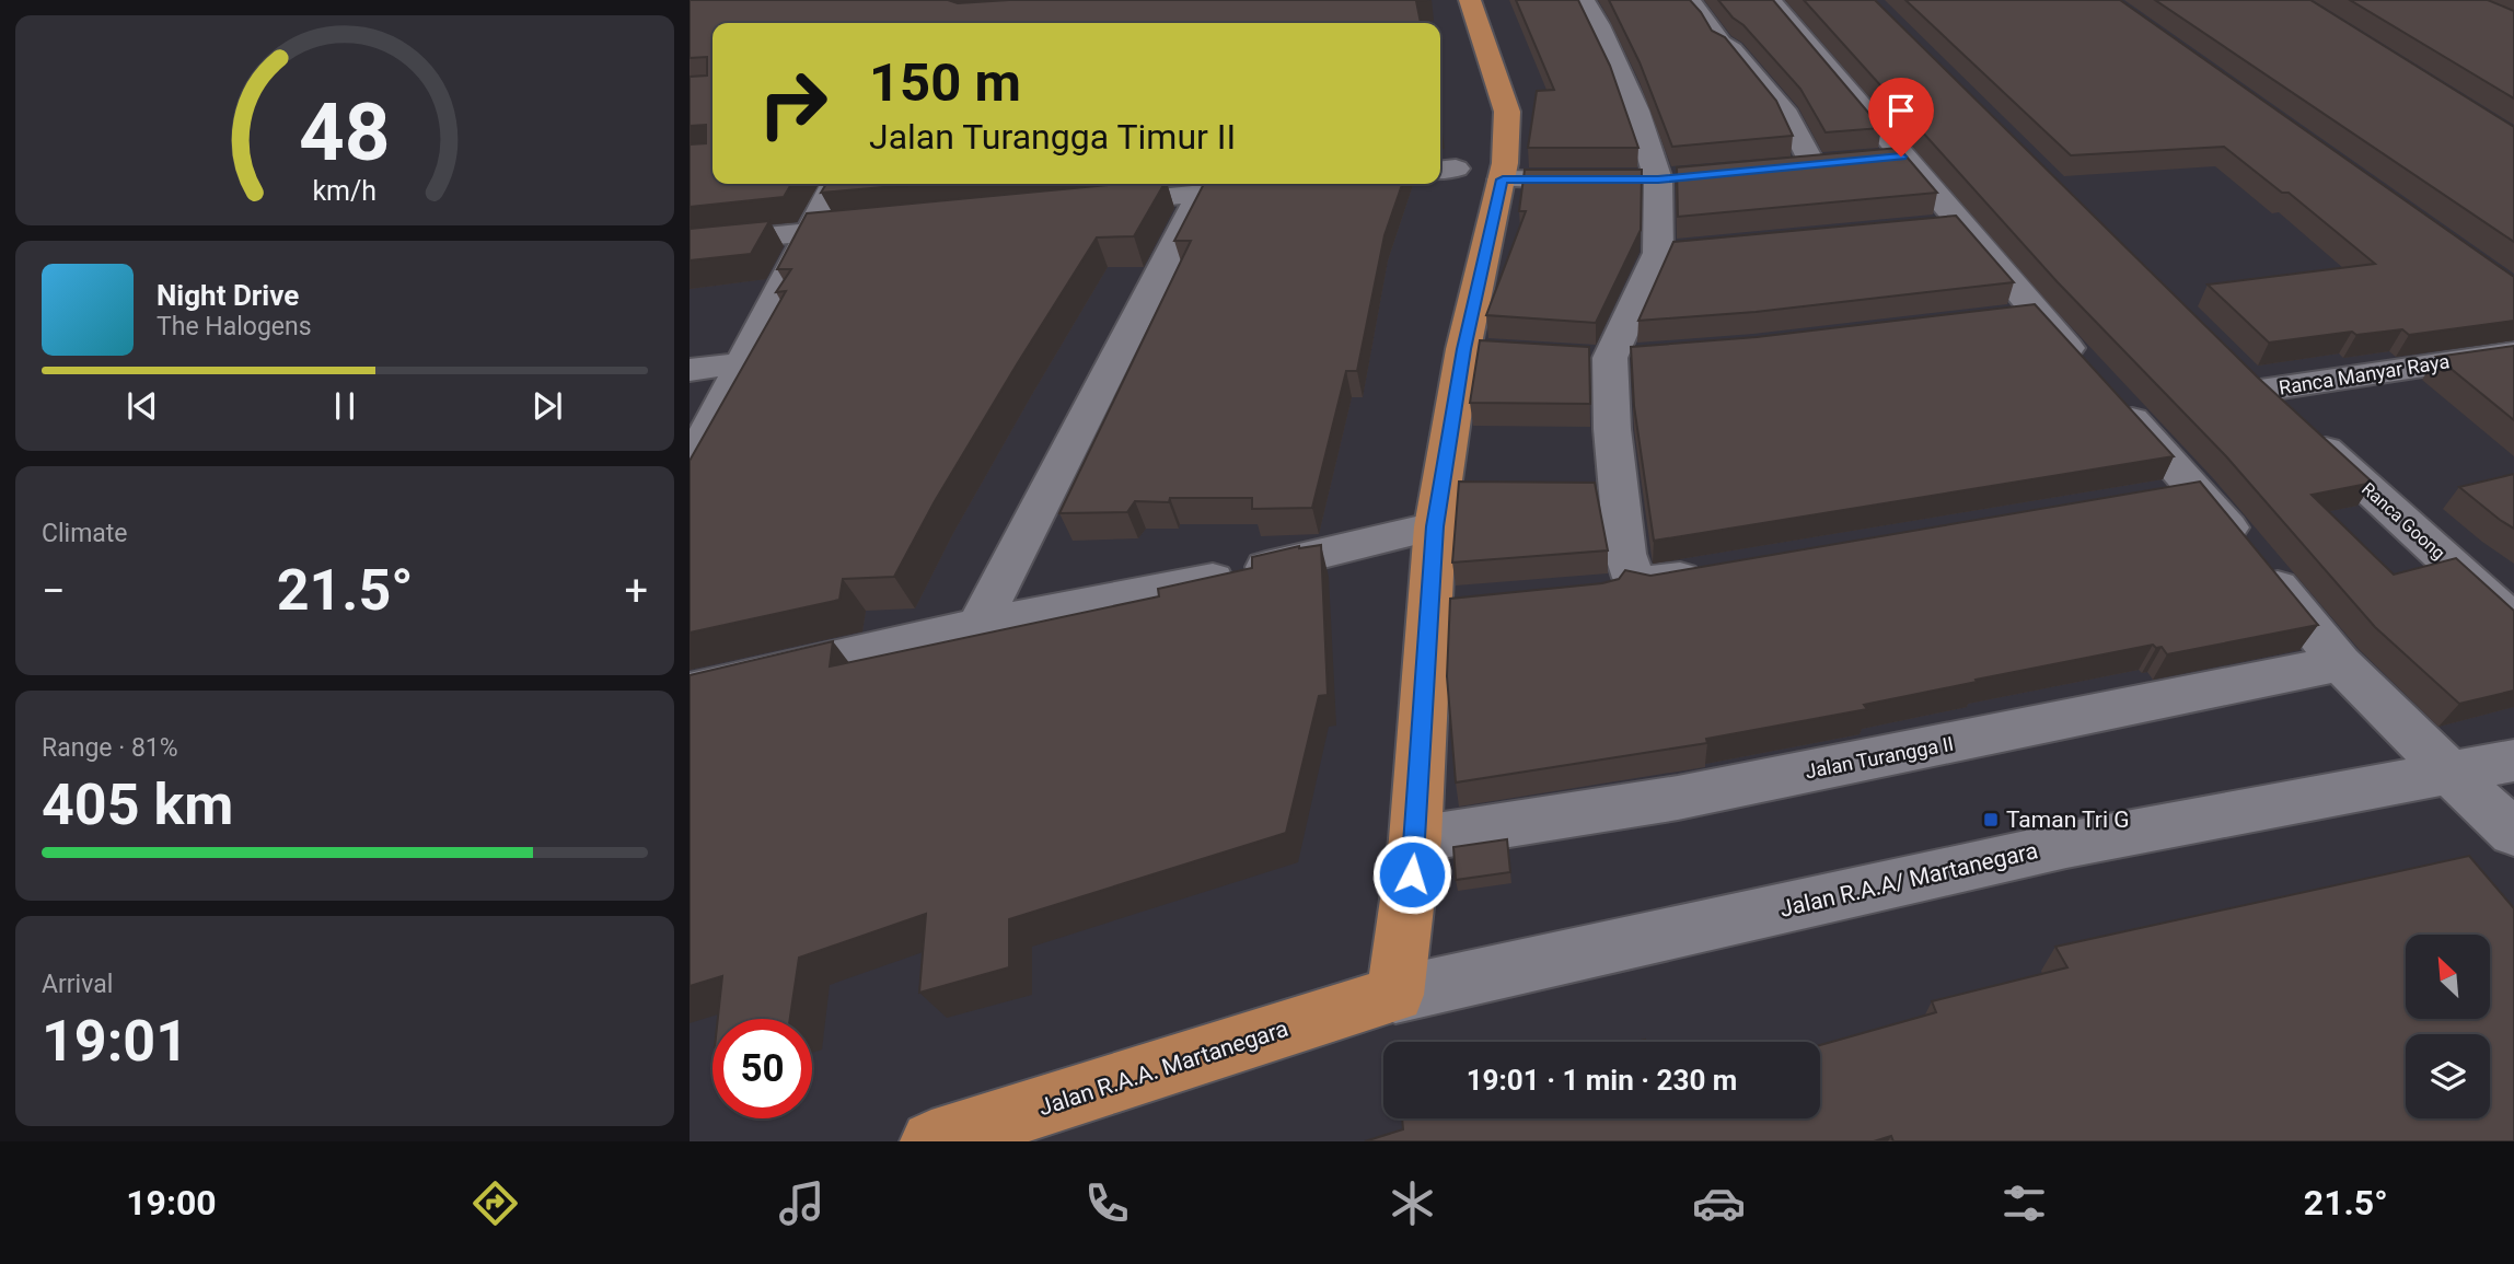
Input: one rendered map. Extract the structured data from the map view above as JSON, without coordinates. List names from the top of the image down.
{
  "streets": {
    "main road": ["Jalan R.A.A. Martanegara"],
    "street": [
      "Ranca Manyar Raya",
      "Ranca Goong",
      "Jalan Turangga II",
      "Jalan R.A.A/ Martanegara"
    ]
  },
  "crossings": [
    ["Ranca Manyar Raya", "Ranca Goong"],
    ["Jalan R.A.A/ Martanegara", "Jalan R.A.A. Martanegara"]
  ],
  "places": {
    "transit": ["Taman Tri G"]
  },
  "north": "top left",
  "page": {
    "turn": ["150 m", "Jalan Turangga Timur II"],
    "song": ["Night Drive", "The Halogens"],
    "tile": [
      "Climate",
      ["Range · 81%", "405 km"],
      ["Arrival", "19:01"]
    ],
    "heat": ["−", "21.5°", "+"],
    "limit": "50",
    "trip": "19:01 · 1 min · 230 m",
    "tabs": ["19:00", "21.5°"],
    "gauge": ["48", "km/h"]
  }
}
